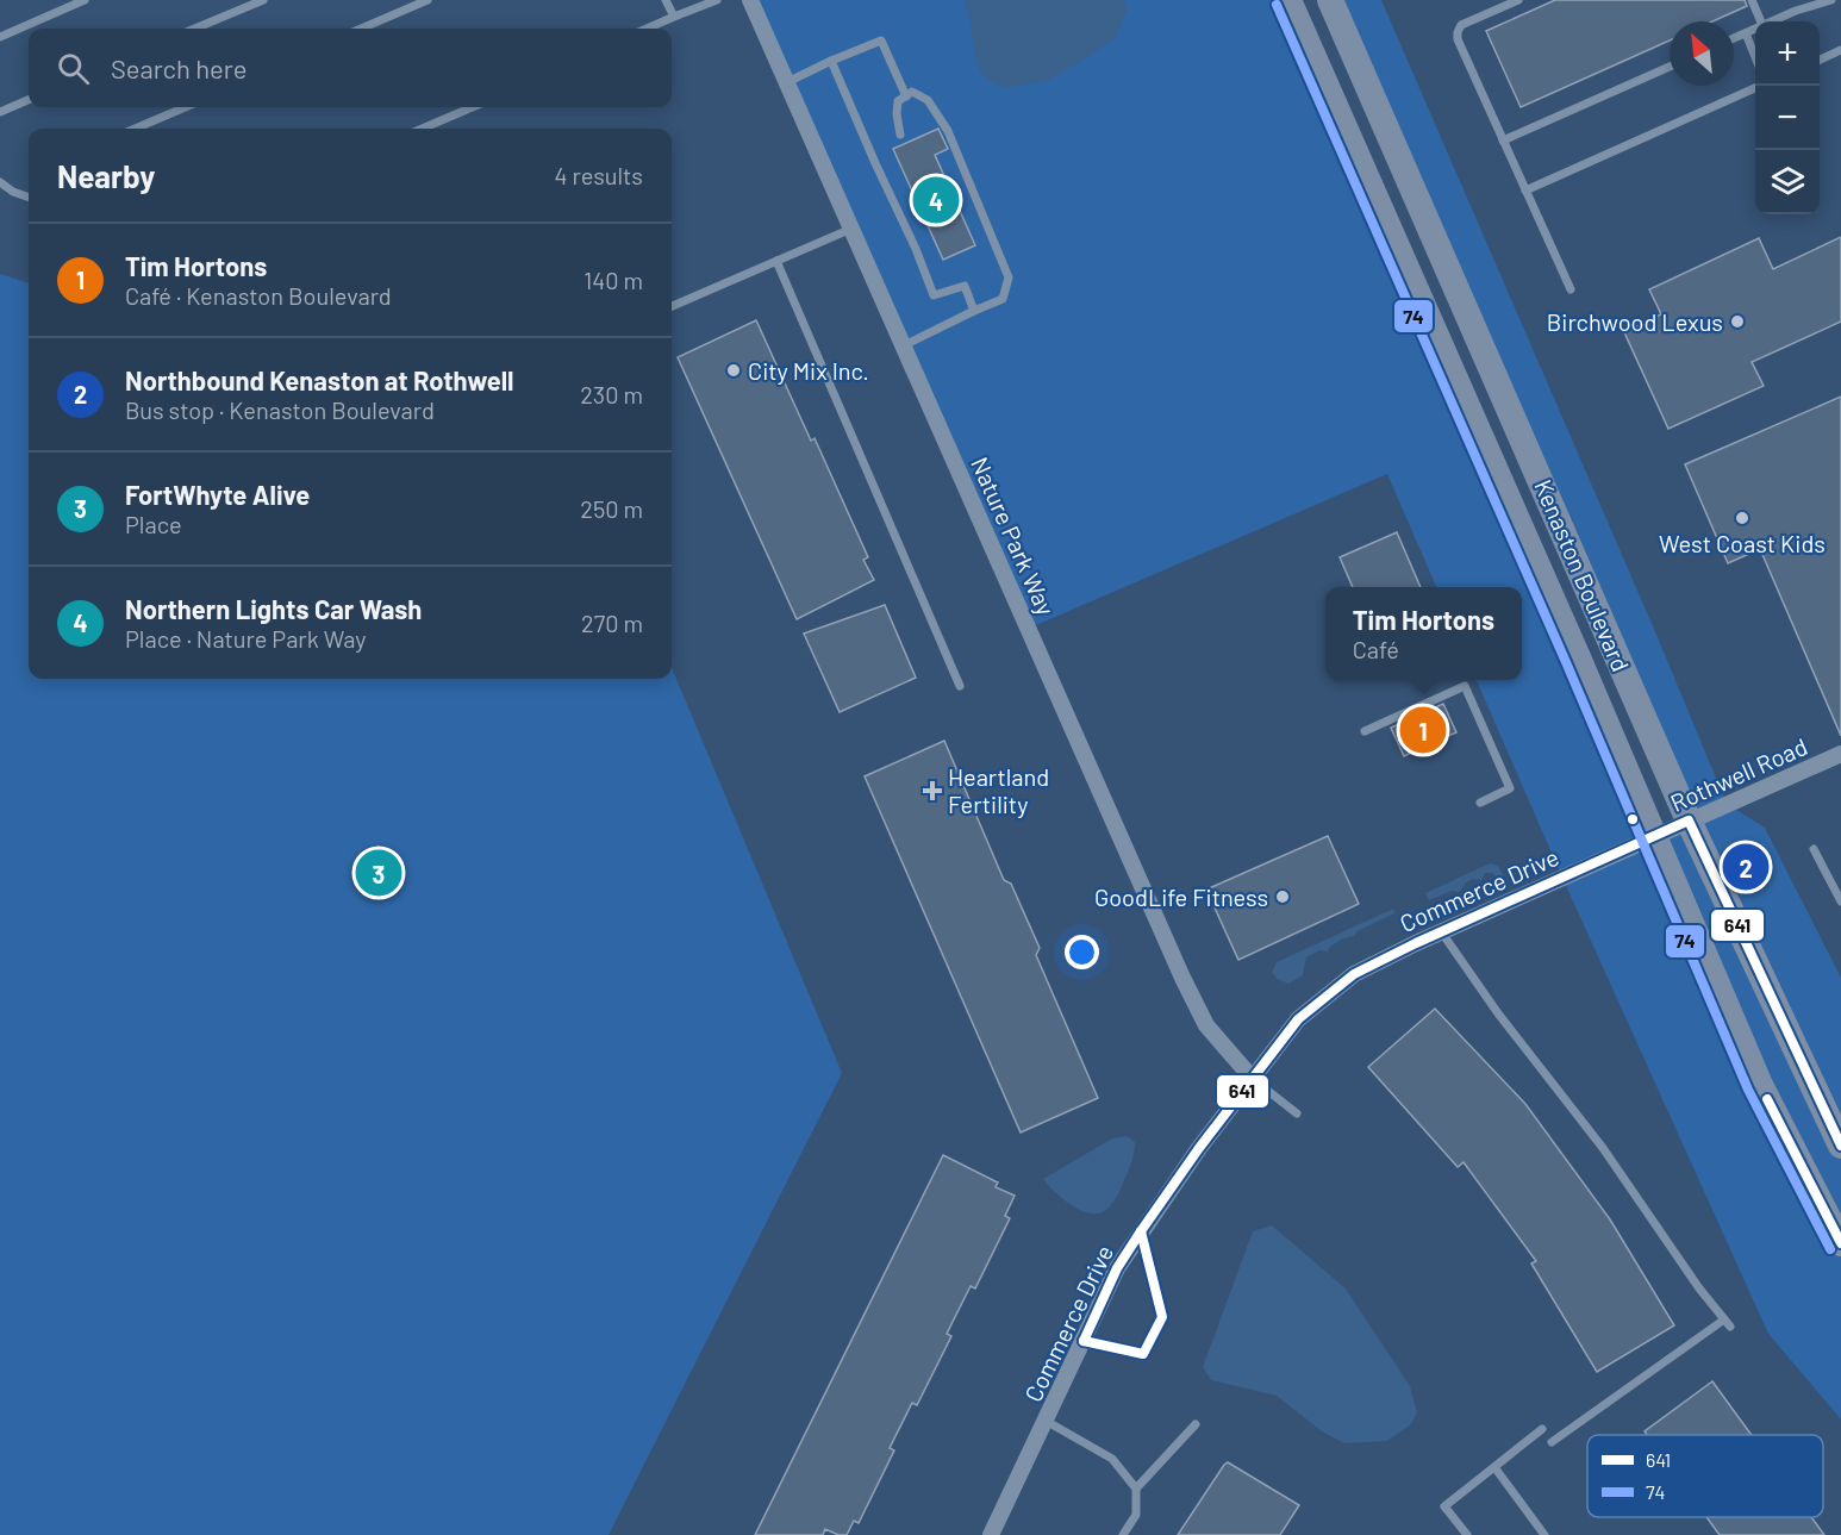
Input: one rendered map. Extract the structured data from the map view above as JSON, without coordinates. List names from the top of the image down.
{
  "streets": {
    "main road": ["Kenaston Boulevard"],
    "street": ["Nature Park Way", "Rothwell Road", "Commerce Drive"]
  },
  "crossings": [
    ["Nature Park Way", "Commerce Drive"],
    ["Kenaston Boulevard", "Rothwell Road"],
    ["Kenaston Boulevard", "Commerce Drive"],
    ["Rothwell Road", "Commerce Drive"]
  ],
  "places": {
    "other": [
      "Birchwood Lexus",
      "City Mix Inc.",
      "West Coast Kids",
      "GoodLife Fitness"
    ],
    "health": ["Heartland Fertility"]
  },
  "lines": ["transit line 74", "transit line 641"],
  "legend": ["641", "74"],
  "north": "top left",
  "page": {
    "map_buttons": ["+", "−"],
    "search": "Search here",
    "heading": ["Nearby", "4 results"],
    "pins": [
      "4",
      "1",
      "2",
      "3"
    ],
    "list": [
      {
        "mark": "1",
        "name": "Tim Hortons",
        "note": "Café · Kenaston Boulevard",
        "value": "140 m"
      },
      {
        "mark": "2",
        "name": "Northbound Kenaston at Rothwell",
        "note": "Bus stop · Kenaston Boulevard",
        "value": "230 m"
      },
      {
        "mark": "3",
        "name": "FortWhyte Alive",
        "note": "Place",
        "value": "250 m"
      },
      {
        "mark": "4",
        "name": "Northern Lights Car Wash",
        "note": "Place · Nature Park Way",
        "value": "270 m"
      }
    ],
    "popup": ["Tim Hortons", "Café"]
  }
}
